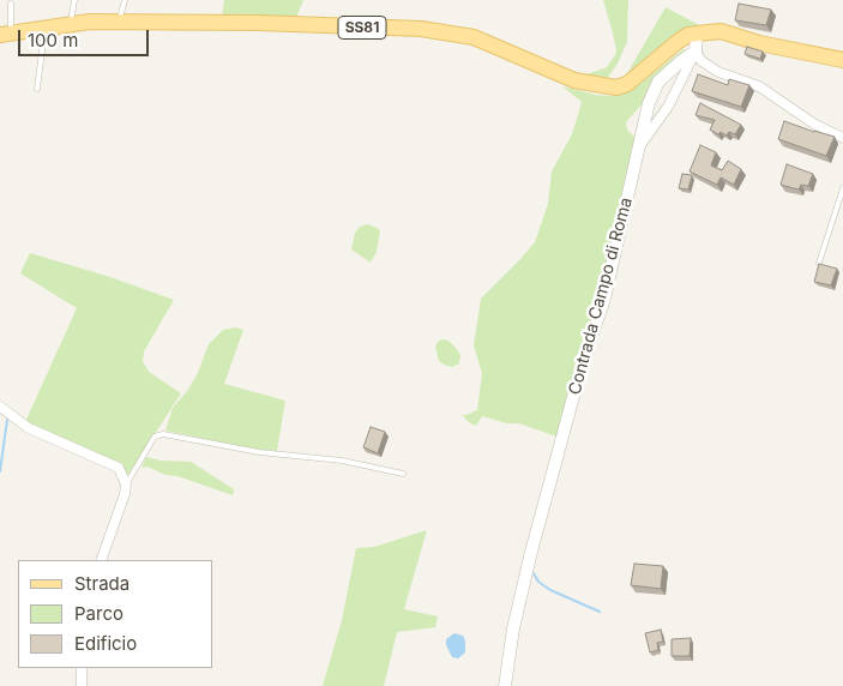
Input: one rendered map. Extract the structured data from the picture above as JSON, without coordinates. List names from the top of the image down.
{
  "streets": {
    "main road": ["SS81"],
    "street": ["Contrada Campo di Roma"]
  },
  "legend": ["Strada", "Parco", "Edificio"],
  "scale_bar": "100 m"
}
